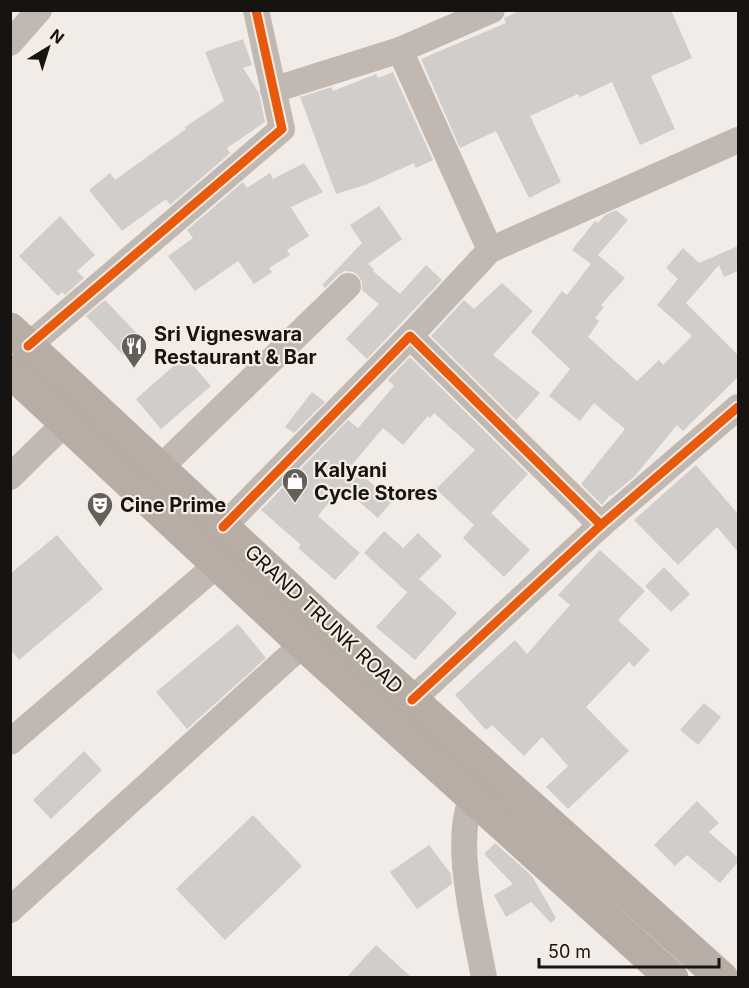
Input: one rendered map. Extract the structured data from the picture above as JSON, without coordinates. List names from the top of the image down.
{
  "streets": {
    "main road": ["GRAND TRUNK ROAD"]
  },
  "places": {
    "restaurant": ["Sri Vigneswara Restaurant & Bar"],
    "shop": ["Kalyani Cycle Stores"],
    "theatre": ["Cine Prime"]
  },
  "scale_bar": "50 m",
  "north": "top right"
}
